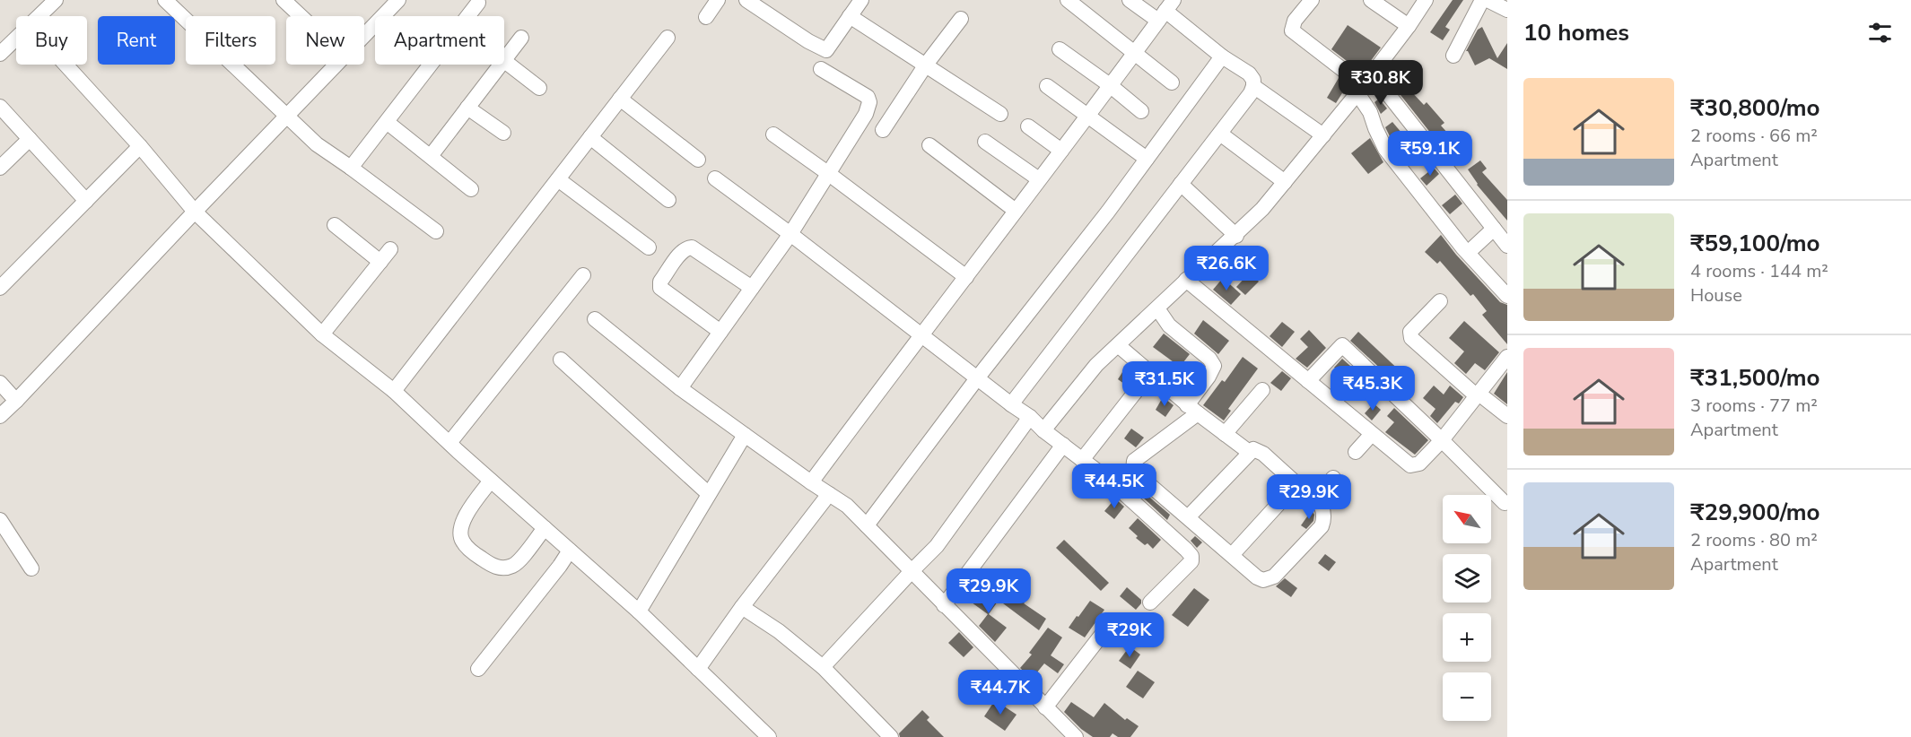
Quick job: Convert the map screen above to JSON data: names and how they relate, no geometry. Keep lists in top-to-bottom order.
{
  "north": "top left",
  "page": {
    "heading": "10 homes",
    "chip": [
      "Buy",
      "Rent",
      "Filters",
      "New",
      "Apartment"
    ],
    "price": [
      "₹30.8K",
      "₹59.1K",
      "₹26.6K",
      "₹31.5K",
      "₹45.3K",
      "₹44.5K",
      "₹29.9K",
      "₹29.9K",
      "₹29K",
      "₹44.7K"
    ],
    "list": [
      {
        "name": "₹30,800/mo",
        "note": "2 rooms · 66 m² · Apartment"
      },
      {
        "name": "₹59,100/mo",
        "note": "4 rooms · 144 m² · House"
      },
      {
        "name": "₹31,500/mo",
        "note": "3 rooms · 77 m² · Apartment"
      },
      {
        "name": "₹29,900/mo",
        "note": "2 rooms · 80 m² · Apartment"
      }
    ],
    "map_buttons": ["+", "−"]
  }
}
